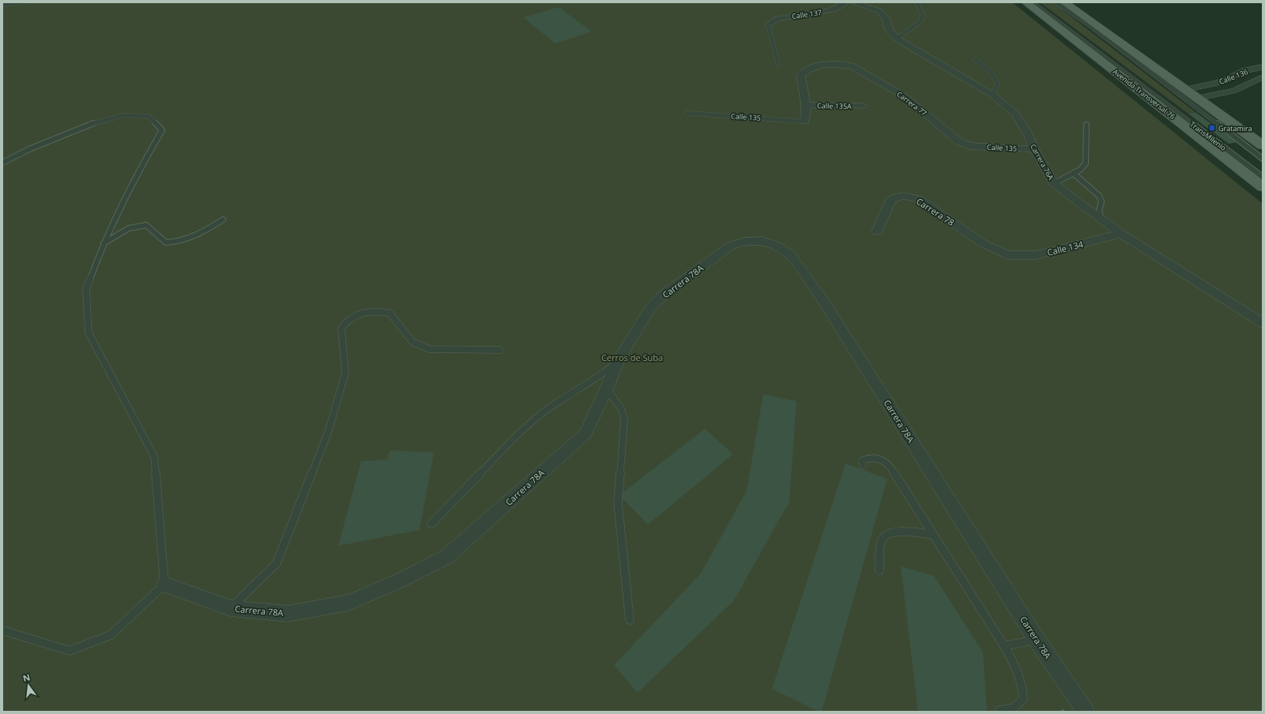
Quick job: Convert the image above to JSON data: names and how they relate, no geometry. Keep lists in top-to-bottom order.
{
  "streets": {
    "main road": ["Avenida Transversal 76"],
    "street": [
      "Calle 137",
      "Calle 136",
      "Carrera 77",
      "Calle 135A",
      "Calle 135",
      "Carrera 76A",
      "Carrera 78",
      "Calle 134",
      "Carrera 78A"
    ],
    "lane": ["TransMilenio"]
  },
  "crossings": [
    ["Carrera 77", "Calle 135A"],
    ["Carrera 77", "Calle 135"],
    ["Calle 135", "Carrera 76A"],
    ["Carrera 76A", "Calle 134"],
    ["Carrera 78", "Calle 134"]
  ],
  "parks": ["Cerros de Suba"],
  "places": {
    "transit": ["Gratamira"]
  },
  "north": "top"
}
